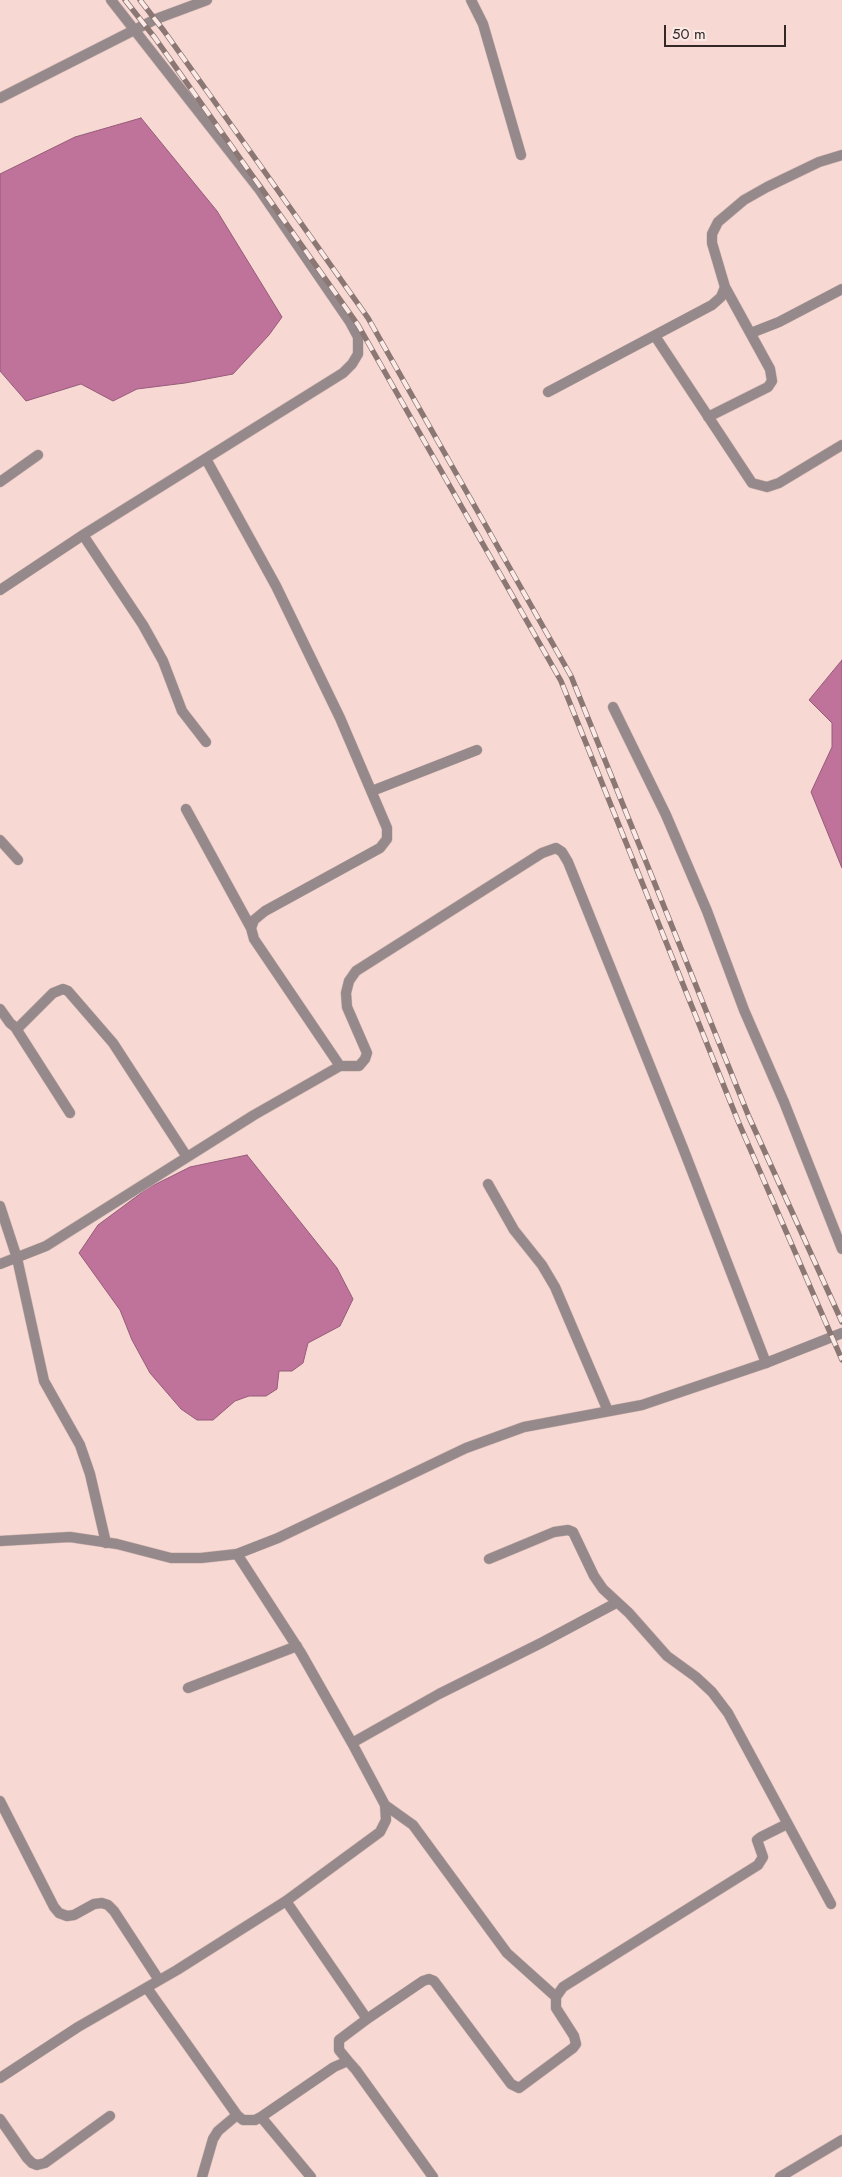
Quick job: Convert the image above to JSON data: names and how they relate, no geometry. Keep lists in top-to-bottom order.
{
  "scale_bar": "50 m"
}
